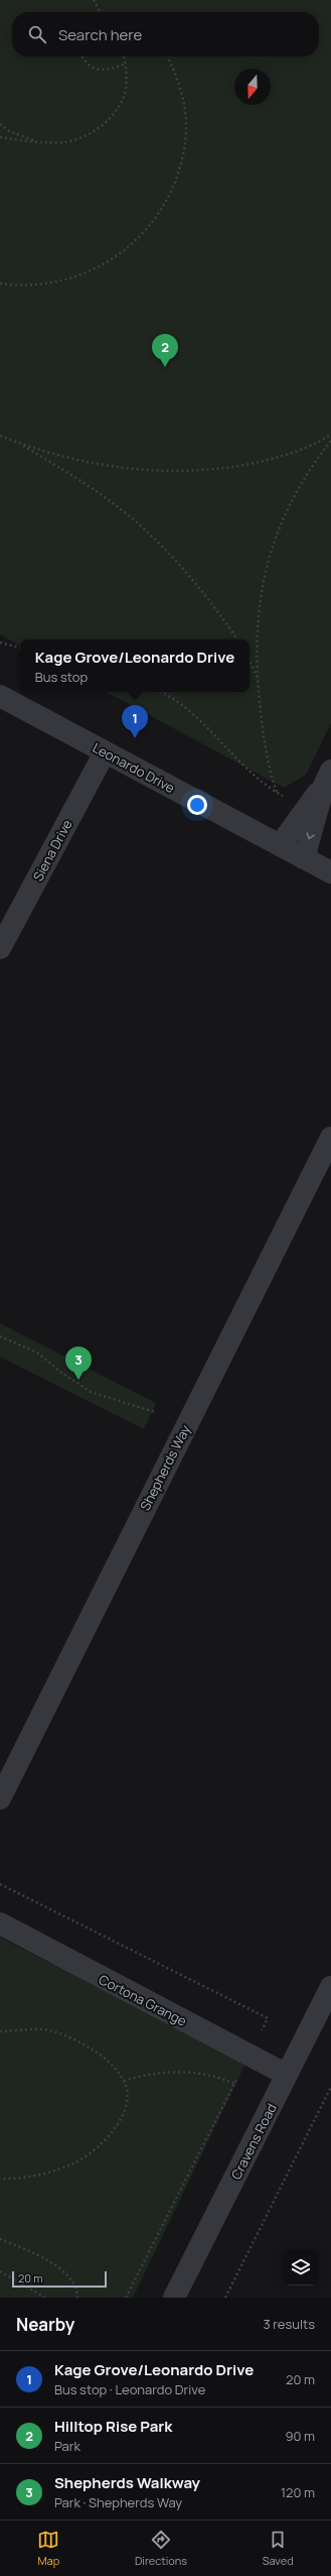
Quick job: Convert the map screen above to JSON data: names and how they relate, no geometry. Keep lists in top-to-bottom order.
{
  "streets": {
    "street": [
      "Leonardo Drive",
      "Siena Drive",
      "Shepherds Way",
      "Cortona Grange",
      "Cravens Road"
    ]
  },
  "crossings": [
    ["Leonardo Drive", "Siena Drive"],
    ["Cortona Grange", "Cravens Road"]
  ],
  "scale_bar": "20 m",
  "north": "bottom",
  "page": {
    "search": "Search here",
    "pins": ["2", "1", "3"],
    "popup": ["Kage Grove/Leonardo Drive", "Bus stop"],
    "scale": "20 m",
    "heading": ["Nearby", "3 results"],
    "list": [
      {
        "mark": "1",
        "name": "Kage Grove/Leonardo Drive",
        "note": "Bus stop · Leonardo Drive",
        "value": "20 m"
      },
      {
        "mark": "2",
        "name": "Hilltop Rise Park",
        "note": "Park",
        "value": "90 m"
      },
      {
        "mark": "3",
        "name": "Shepherds Walkway",
        "note": "Park · Shepherds Way",
        "value": "120 m"
      }
    ],
    "nav": ["Map", "Directions", "Saved"]
  }
}
